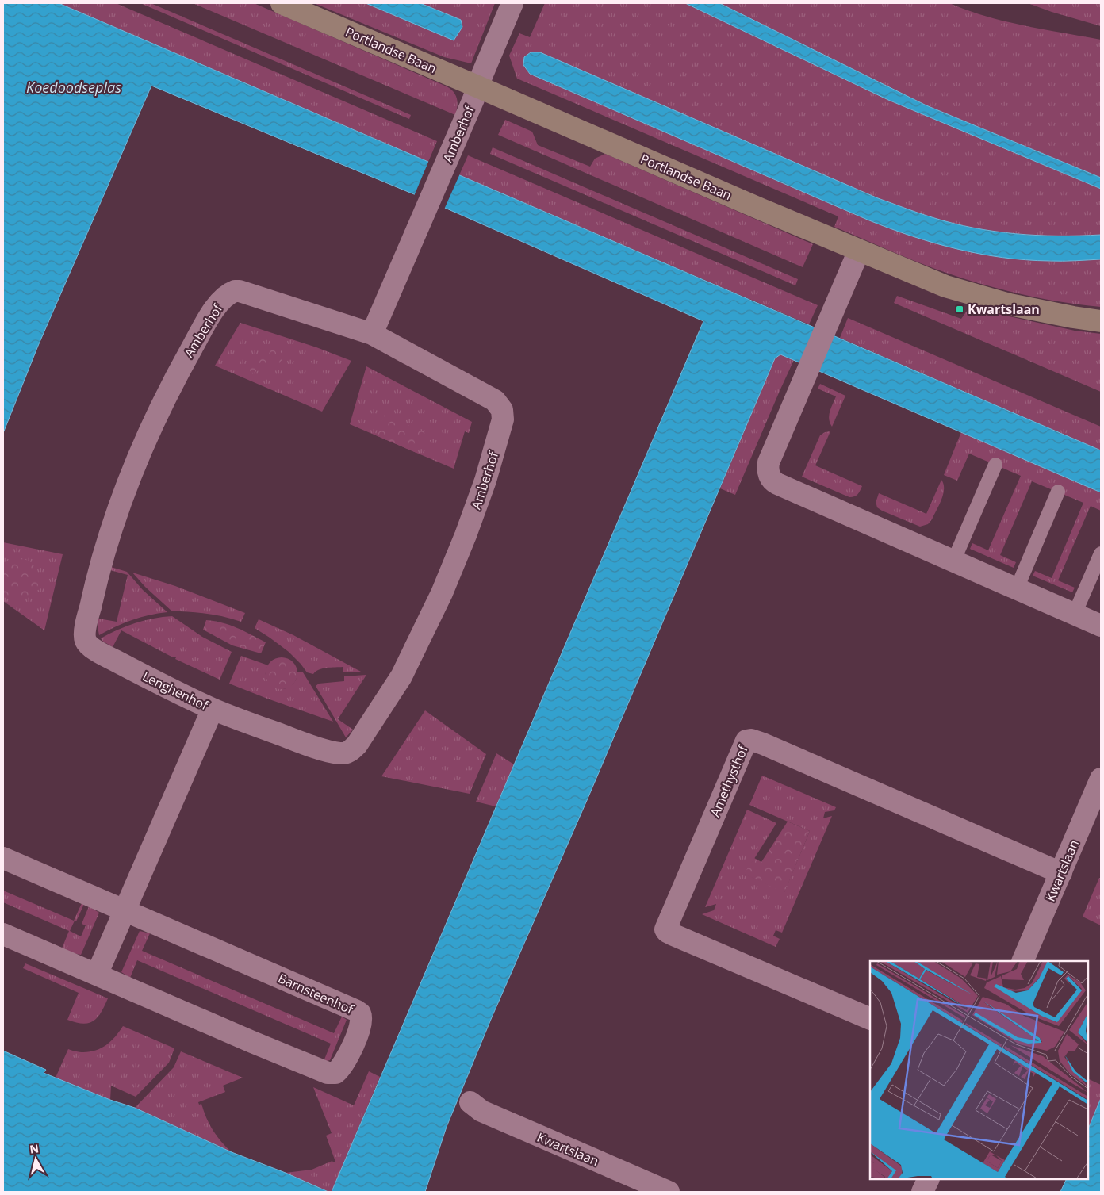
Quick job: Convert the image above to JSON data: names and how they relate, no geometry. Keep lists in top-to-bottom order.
{
  "streets": {
    "street": [
      "Portlandse Baan",
      "Amberhof",
      "Lenghenhof",
      "Amethysthof",
      "Kwartslaan",
      "Barnsteenhof"
    ]
  },
  "crossings": [
    ["Portlandse Baan", "Amberhof"],
    ["Amberhof", "Lenghenhof"],
    ["Amethysthof", "Kwartslaan"]
  ],
  "water": ["Koedoodseplas"],
  "places": {
    "transit": ["Kwartslaan"]
  },
  "north": "top"
}
